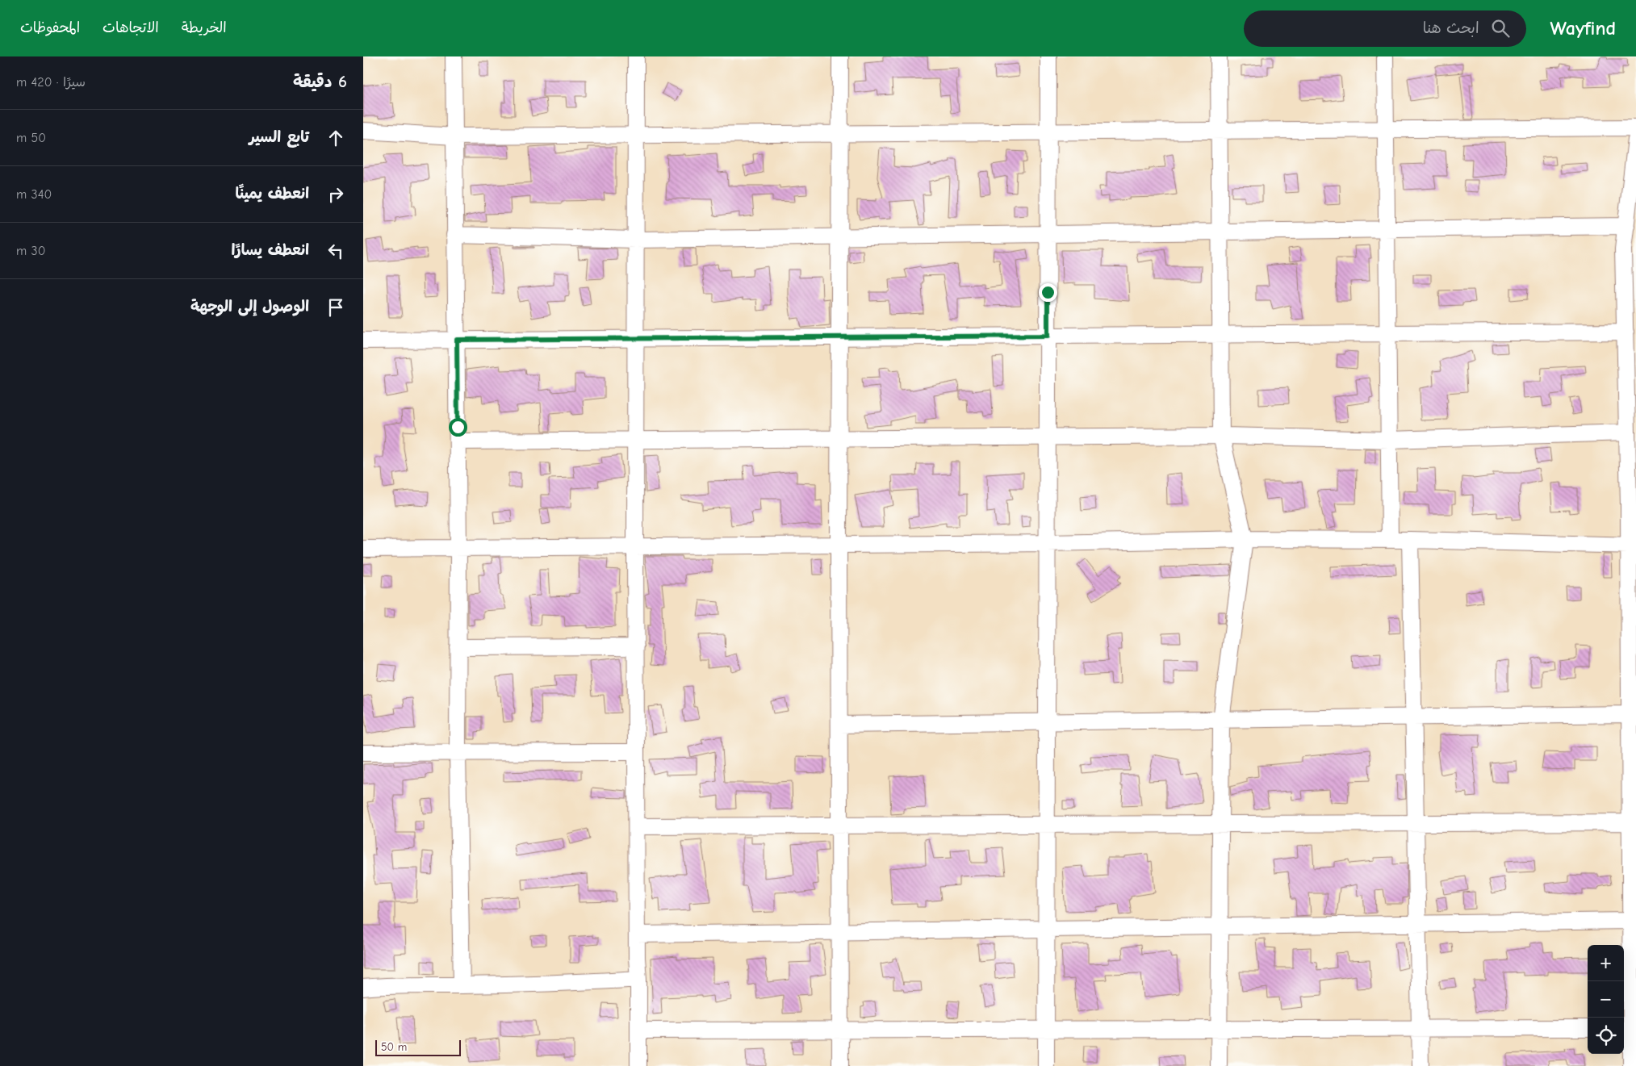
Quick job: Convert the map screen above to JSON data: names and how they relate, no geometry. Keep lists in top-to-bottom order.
{
  "scale_bar": "50 m",
  "page": {
    "header": "Wayfind",
    "search": "ابحث هنا",
    "nav": ["الخريطة", "الاتجاهات", "المحفوظات"],
    "heading": ["6 دقيقة", "سيرًا · 420 m"],
    "list": [
      ["تابع السير", "50 m"],
      ["انعطف يمينًا", "340 m"],
      ["انعطف يسارًا", "30 m"],
      "الوصول إلى الوجهة"
    ],
    "map_buttons": ["+", "−"],
    "scale": "50 m"
  }
}
